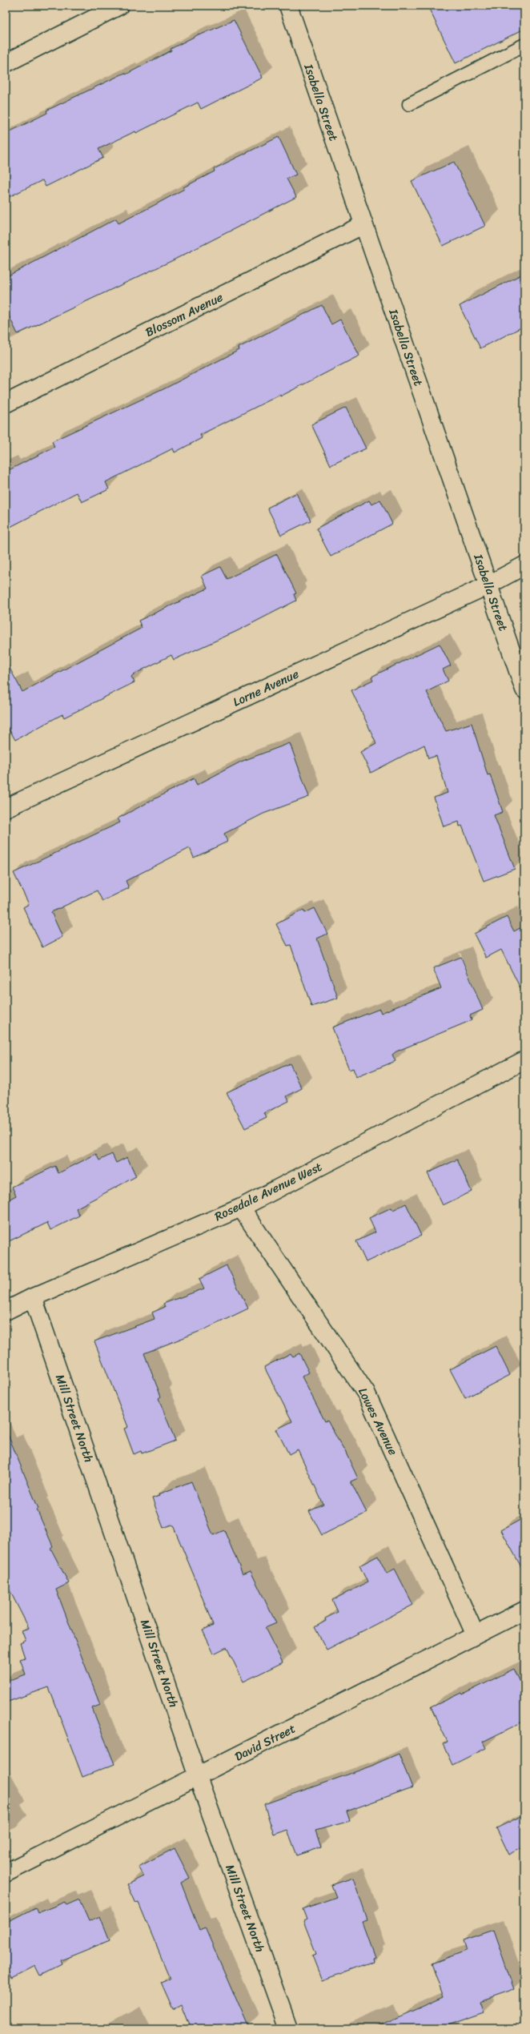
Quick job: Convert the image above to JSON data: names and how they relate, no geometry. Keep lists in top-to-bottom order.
{
  "streets": {
    "street": [
      "Isabella Street",
      "Blossom Avenue",
      "Lorne Avenue",
      "Rosedale Avenue West",
      "Mill Street North",
      "Lowes Avenue",
      "David Street"
    ]
  },
  "crossings": [
    ["Isabella Street", "Blossom Avenue"],
    ["Isabella Street", "Lorne Avenue"],
    ["Rosedale Avenue West", "Mill Street North"],
    ["Rosedale Avenue West", "Lowes Avenue"],
    ["Mill Street North", "David Street"],
    ["Lowes Avenue", "David Street"]
  ]
}
